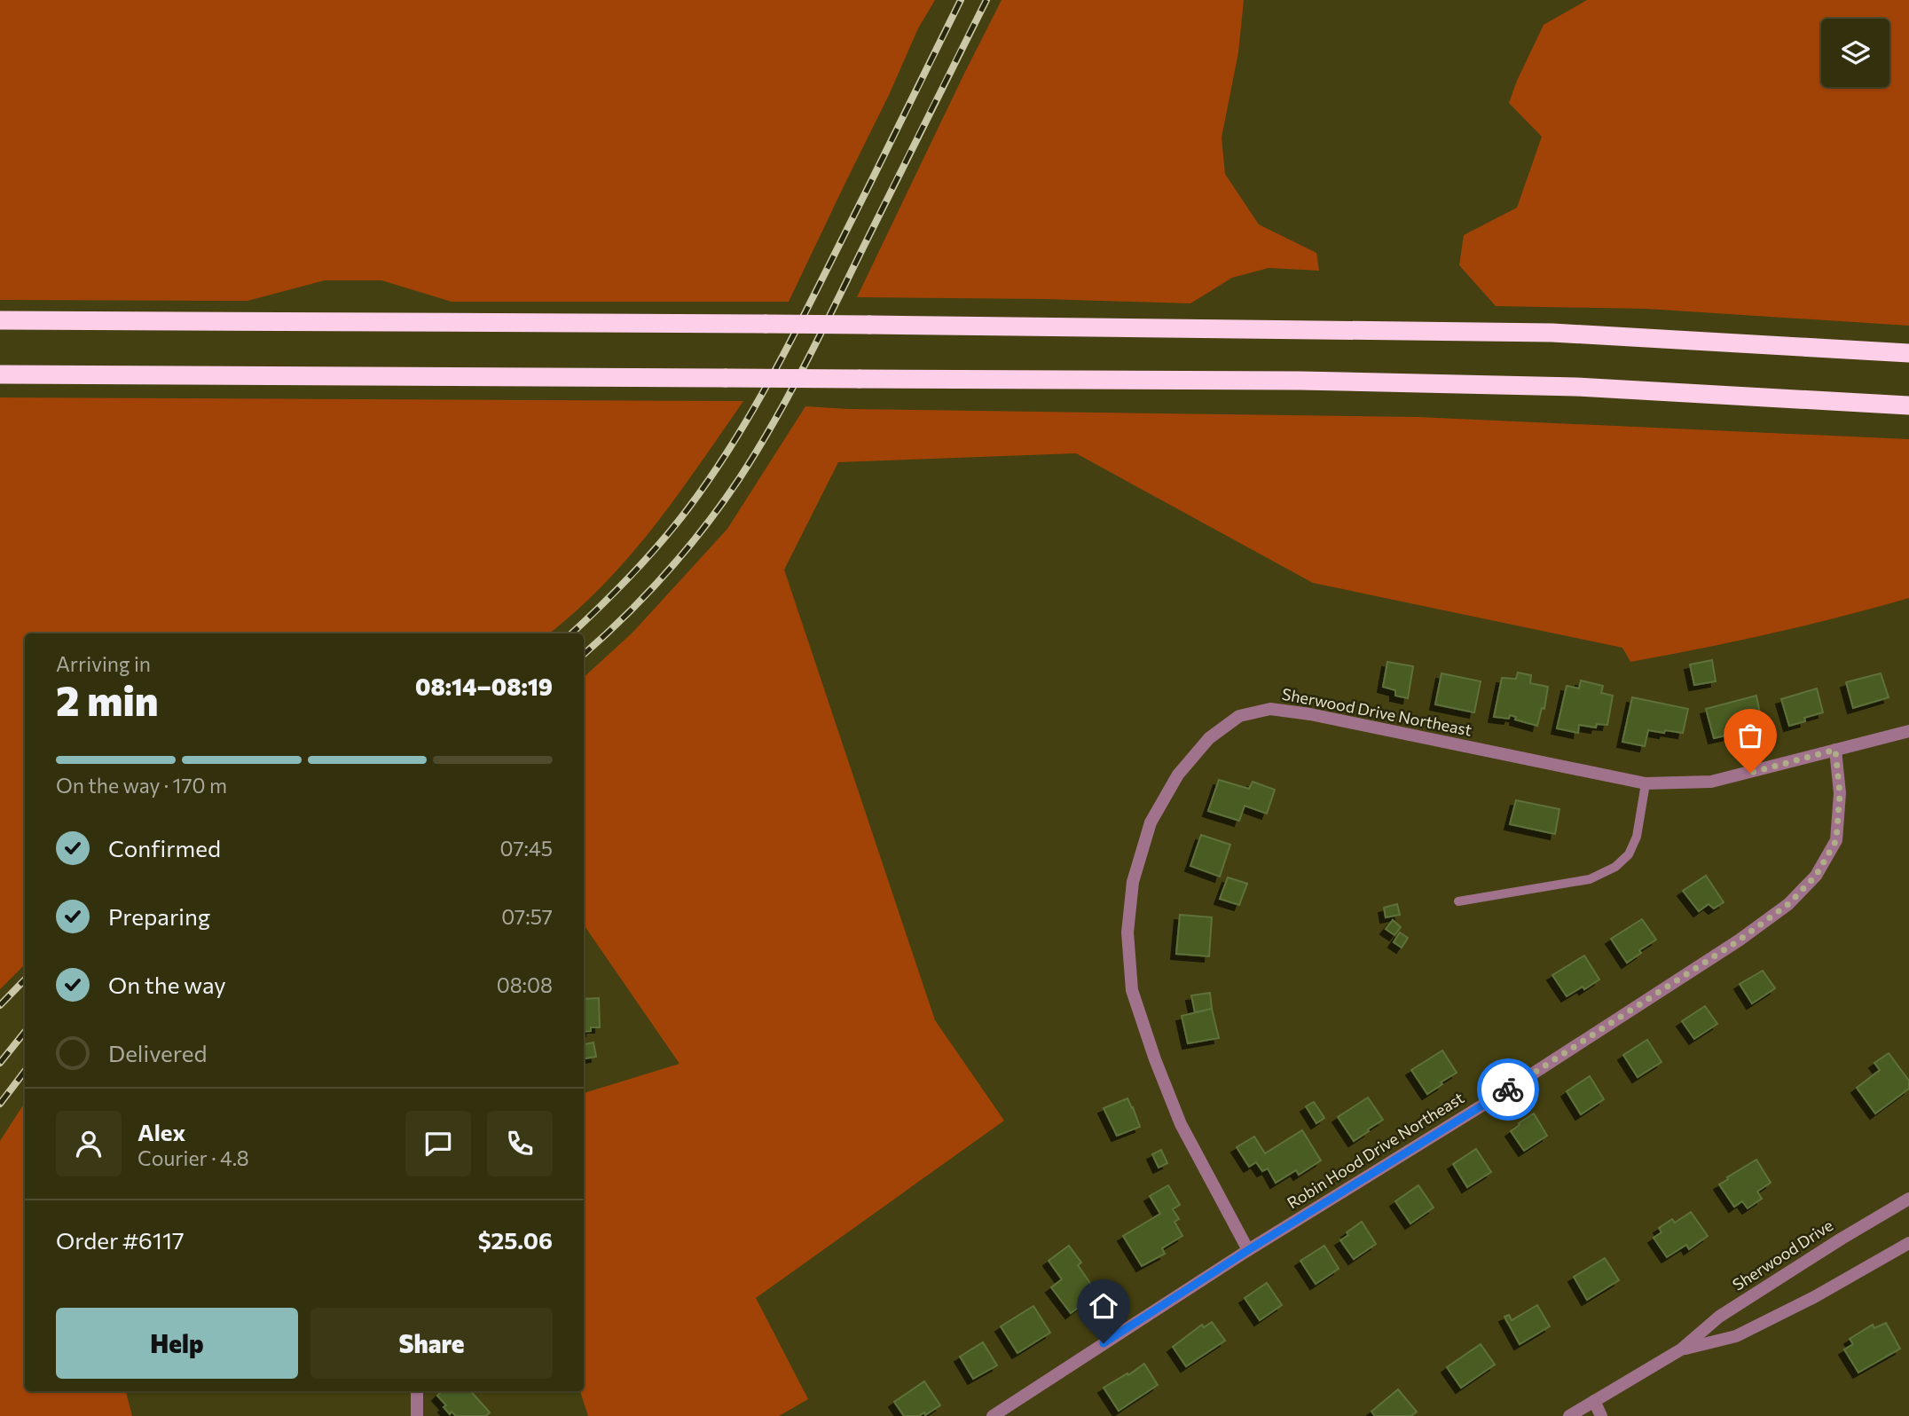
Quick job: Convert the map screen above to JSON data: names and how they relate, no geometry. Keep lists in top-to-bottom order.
{
  "streets": {
    "street": ["Sherwood Drive Northeast", "Robin Hood Drive Northeast", "Sherwood Drive"]
  },
  "crossings": [
    ["Sherwood Drive Northeast", "Robin Hood Drive Northeast"]
  ],
  "page": {
    "heading": ["2 min", "Arriving in", "08:14–08:19"],
    "panel": [
      "Alex",
      "Courier · 4.8",
      "Order #6117",
      "$25.06"
    ],
    "bar": "On the way · 170 m",
    "list": [
      ["Confirmed", "07:45"],
      ["Preparing", "07:57"],
      ["On the way", "08:08"],
      "Delivered"
    ],
    "buttons": ["Help", "Share"]
  }
}
